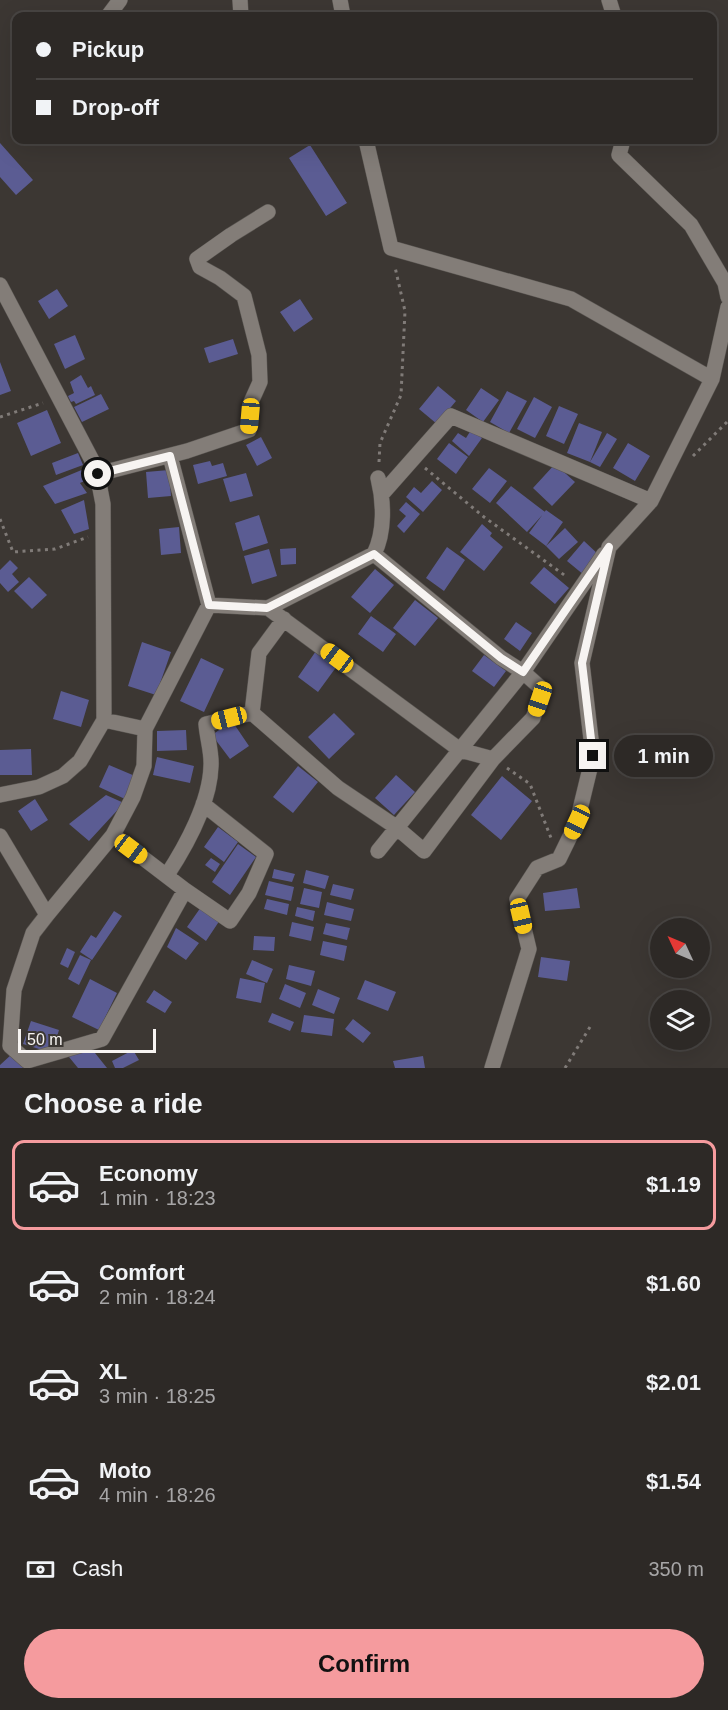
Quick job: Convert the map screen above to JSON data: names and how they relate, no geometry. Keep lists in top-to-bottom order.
{
  "scale_bar": "50 m",
  "north": "top left",
  "page": {
    "banner": ["Pickup", "Drop-off"],
    "bubble": "1 min",
    "scale": "50 m",
    "heading": "Choose a ride",
    "list": [
      {
        "name": "Economy",
        "note": "1 min · 18:23",
        "value": "$1.19"
      },
      {
        "name": "Comfort",
        "note": "2 min · 18:24",
        "value": "$1.60"
      },
      {
        "name": "XL",
        "note": "3 min · 18:25",
        "value": "$2.01"
      },
      {
        "name": "Moto",
        "note": "4 min · 18:26",
        "value": "$1.54"
      }
    ],
    "pay": ["Cash", "350 m"],
    "buttons": "Confirm"
  }
}
